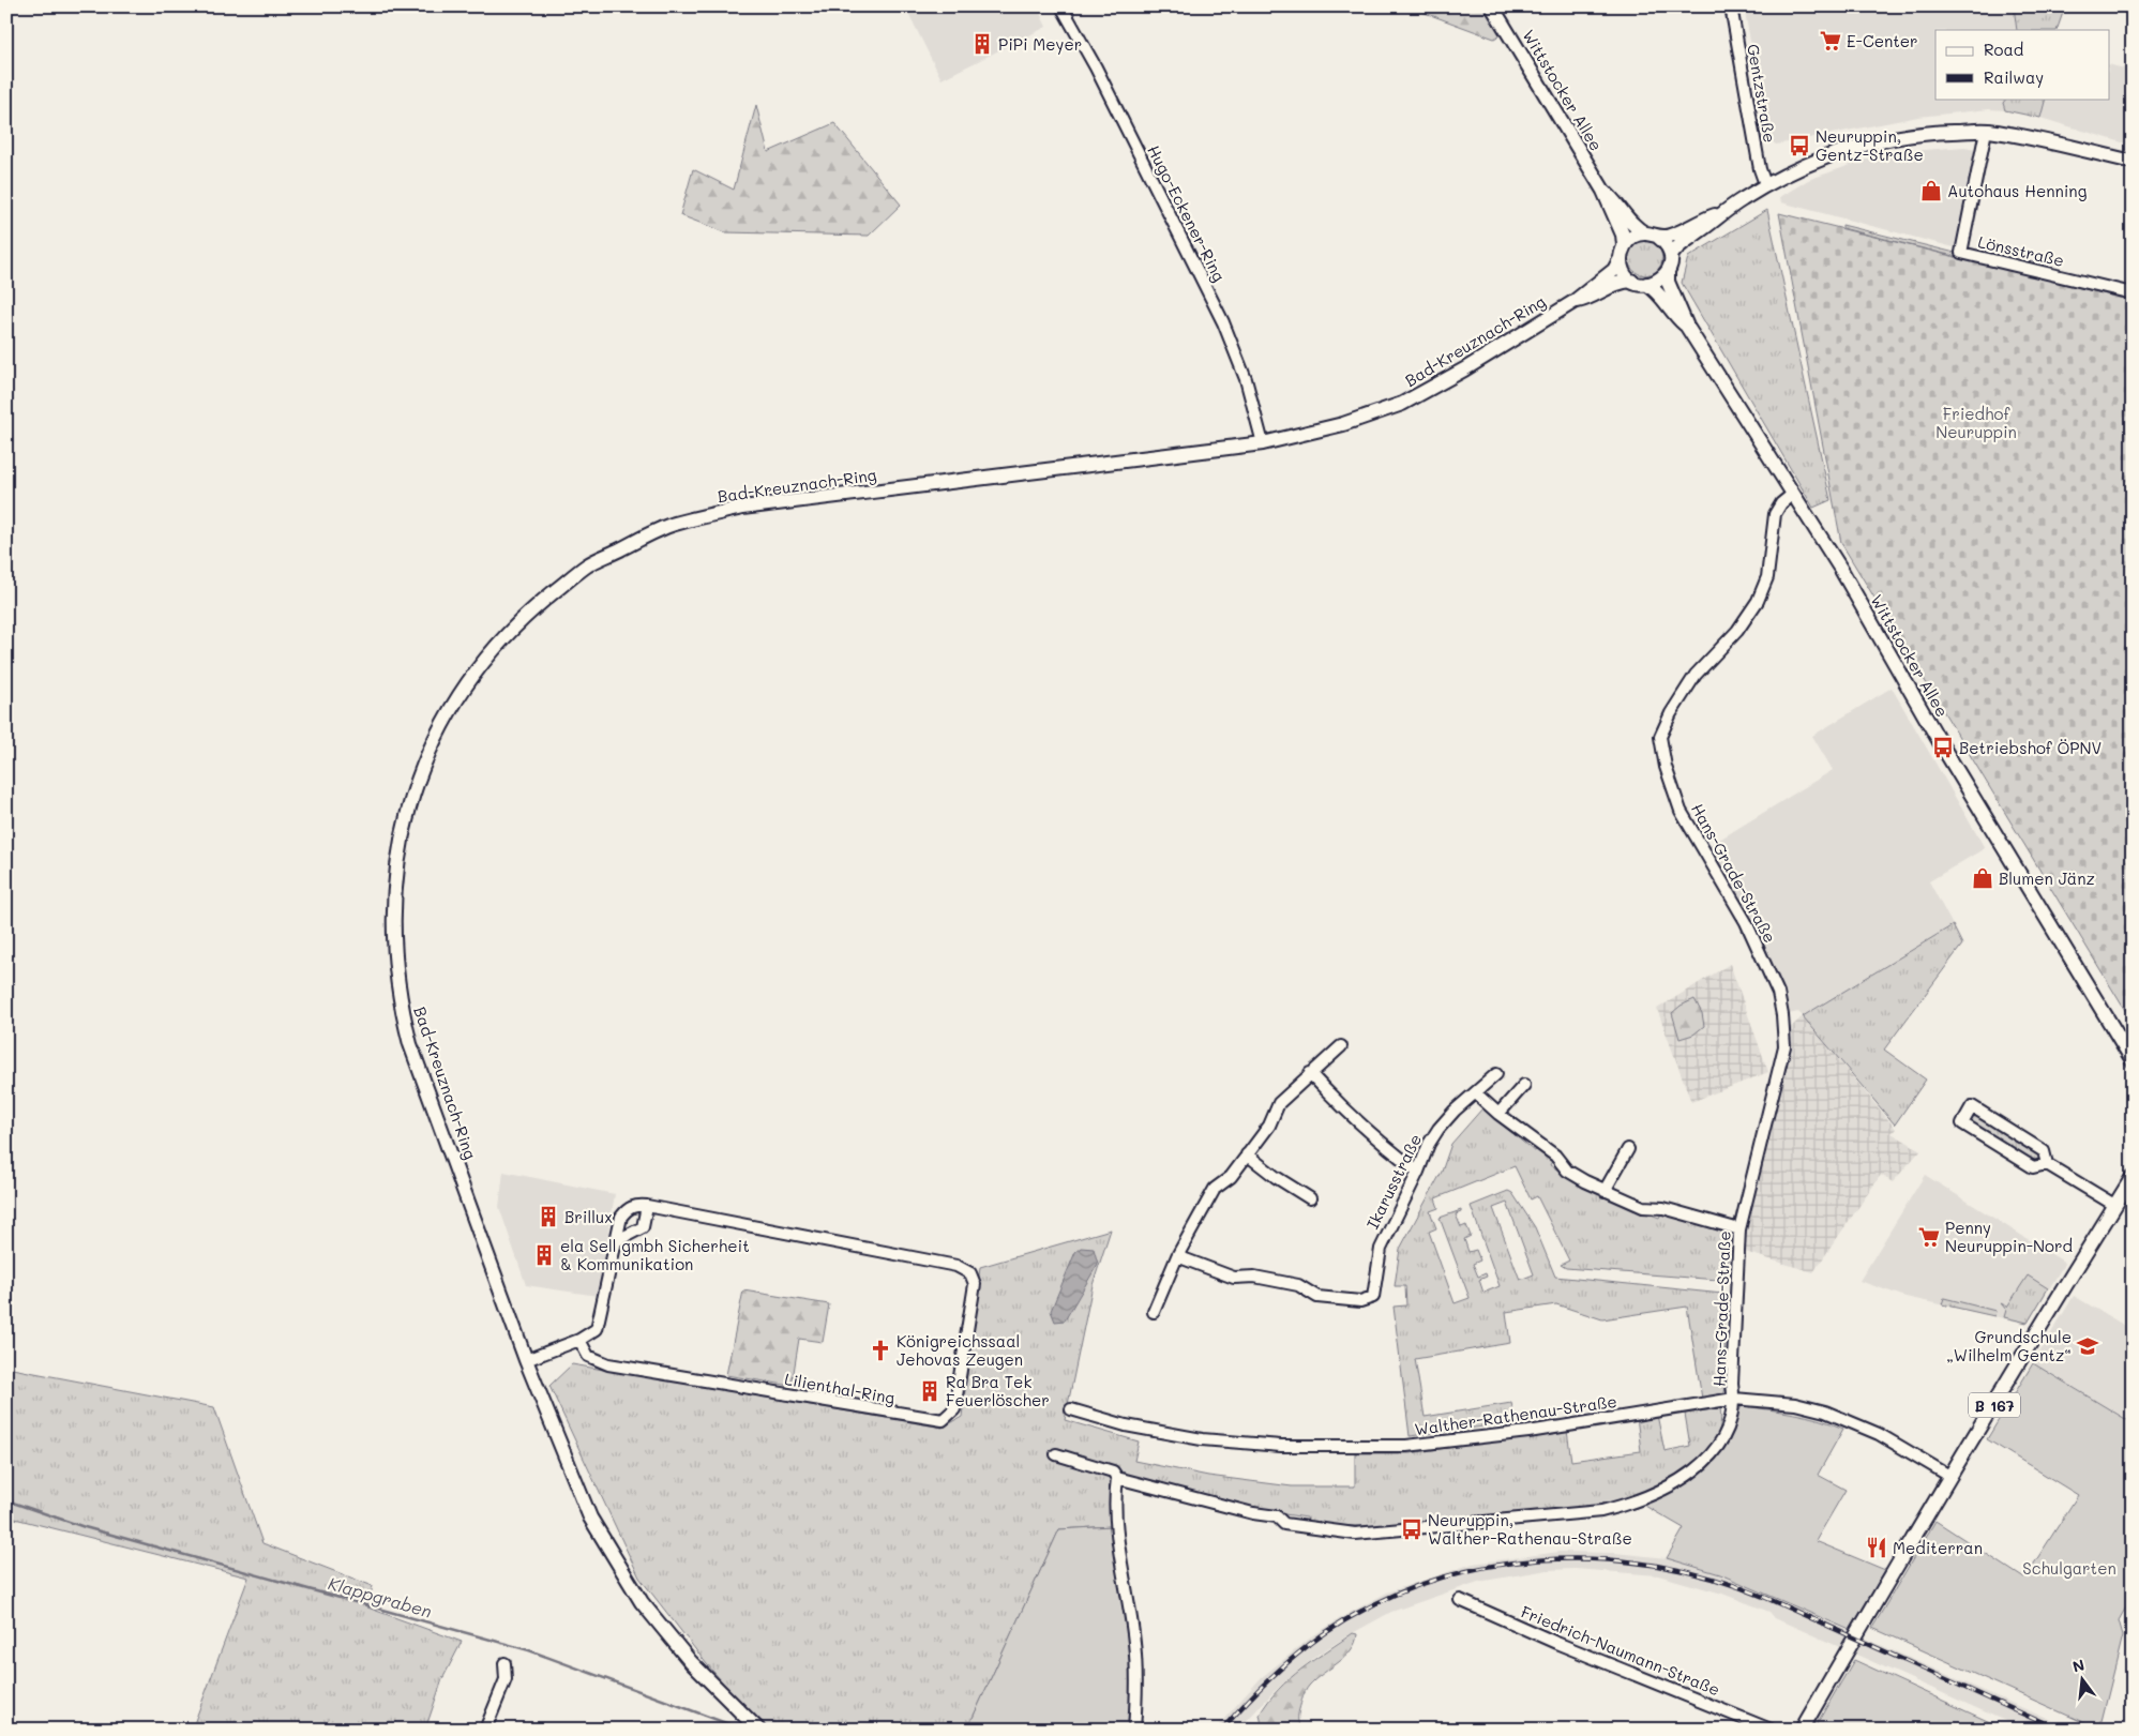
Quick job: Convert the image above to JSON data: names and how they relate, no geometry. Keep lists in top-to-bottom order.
{
  "streets": {
    "main road": ["Wittstocker Allee", "Bad-Kreuznach-Ring", "B 167"],
    "street": [
      "Gentzstraße",
      "Hugo-Eckener-Ring",
      "Lönsstraße",
      "Hans-Grade-Straße",
      "Ikarusstraße",
      "Lilienthal-Ring",
      "Walther-Rathenau-Straße",
      "Friedrich-Naumann-Straße"
    ]
  },
  "crossings": [
    ["Wittstocker Allee", "Bad-Kreuznach-Ring"],
    ["Wittstocker Allee", "Hans-Grade-Straße"],
    ["Hugo-Eckener-Ring", "Bad-Kreuznach-Ring"],
    ["Hans-Grade-Straße", "Walther-Rathenau-Straße"],
    ["B 167", "Walther-Rathenau-Straße"]
  ],
  "water": ["Klappgraben"],
  "parks": ["Friedhof Neuruppin", "Schulgarten"],
  "places": {
    "supermarket": ["E-Center", "Penny Neuruppin-Nord"],
    "building": [
      "PiPi Meyer",
      "Brillux",
      "ela Sell gmbh Sicherheit & Kommunikation",
      "Ra Bra Tek Feuerlöscher"
    ],
    "bus stop": ["Neuruppin, Gentz-Straße", "Betriebshof ÖPNV", "Neuruppin, Walther-Rathenau-Straße"],
    "shop": ["Autohaus Henning", "Blumen Jänz"],
    "school or university": ["Grundschule „Wilhelm Gentz“"],
    "church": ["Königreichssaal Jehovas Zeugen"],
    "restaurant": ["Mediterran"]
  },
  "legend": ["Road", "Railway"],
  "north": "top"
}
